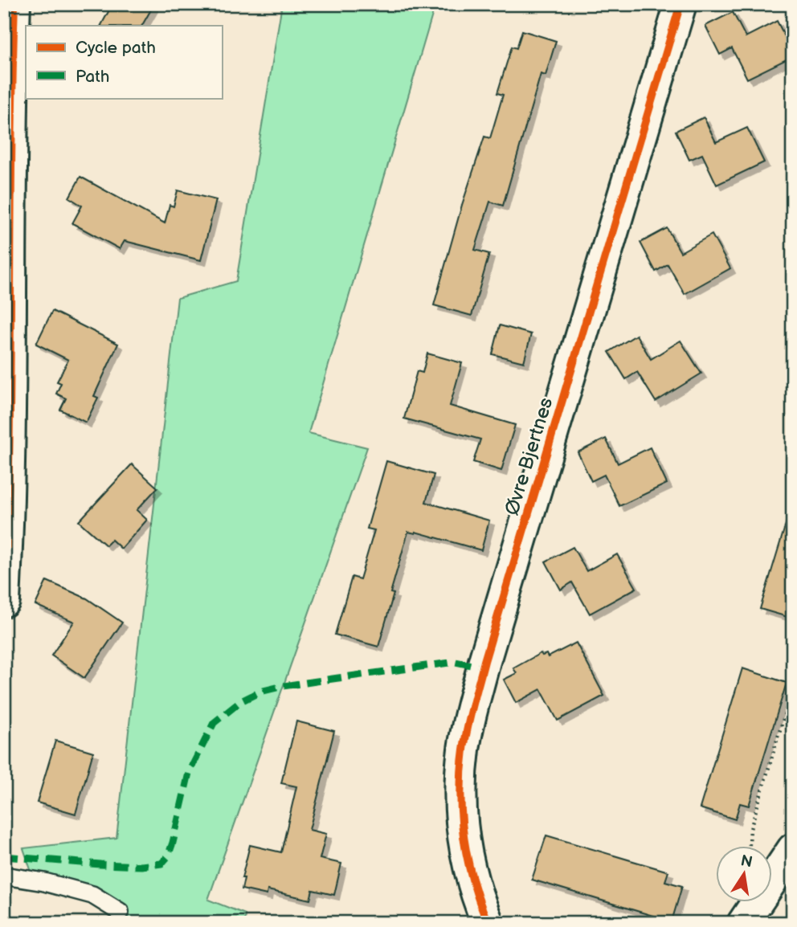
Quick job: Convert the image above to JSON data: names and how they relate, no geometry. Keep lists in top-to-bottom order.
{
  "streets": {
    "street": ["Øvre Bjertnes"]
  },
  "legend": ["Cycle path", "Path"],
  "north": "top"
}
